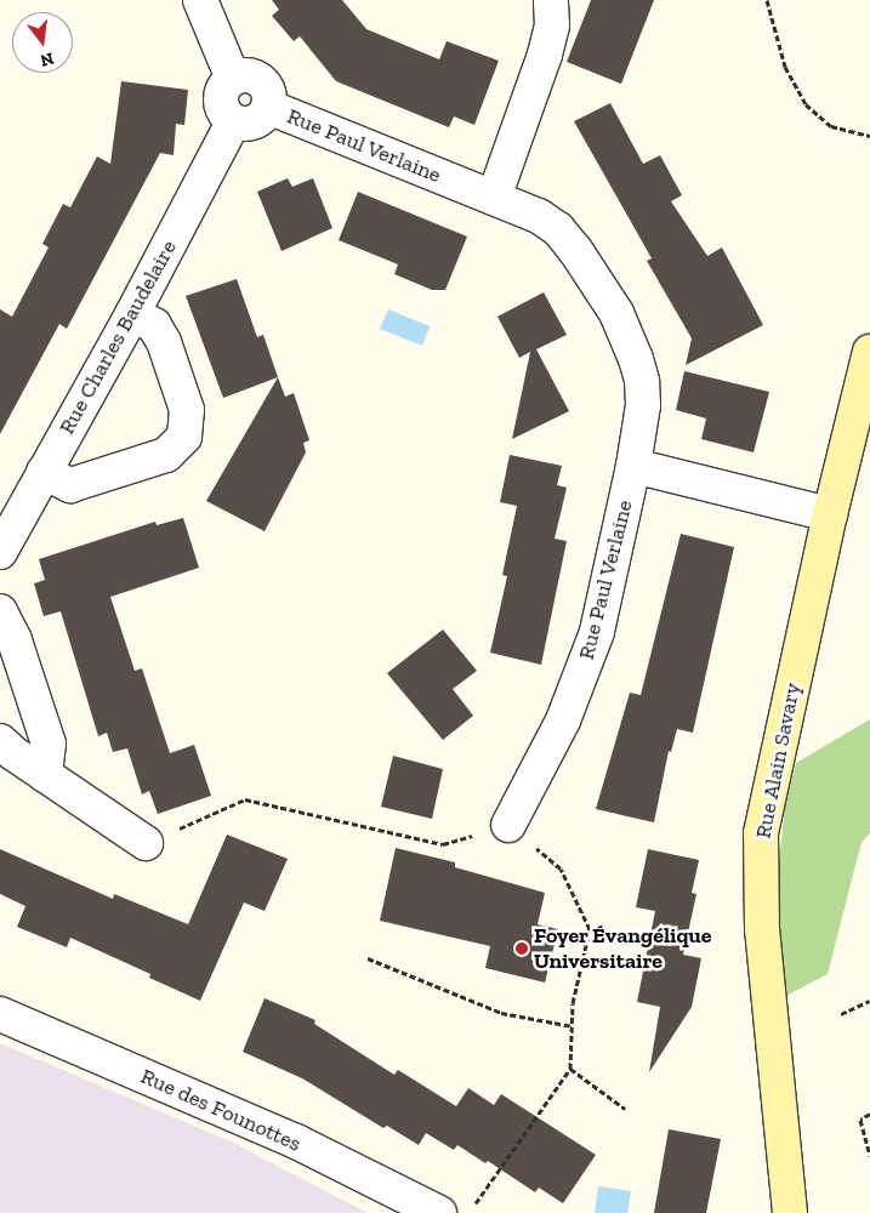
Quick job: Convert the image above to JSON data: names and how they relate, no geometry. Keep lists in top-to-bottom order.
{
  "streets": {
    "street": [
      "Rue Paul Verlaine",
      "Rue Charles Baudelaire",
      "Rue Alain Savary",
      "Rue des Founottes"
    ]
  },
  "crossings": [
    ["Rue Paul Verlaine", "Rue Charles Baudelaire"]
  ],
  "places": ["Foyer Évangélique Universitaire"],
  "north": "bottom"
}
